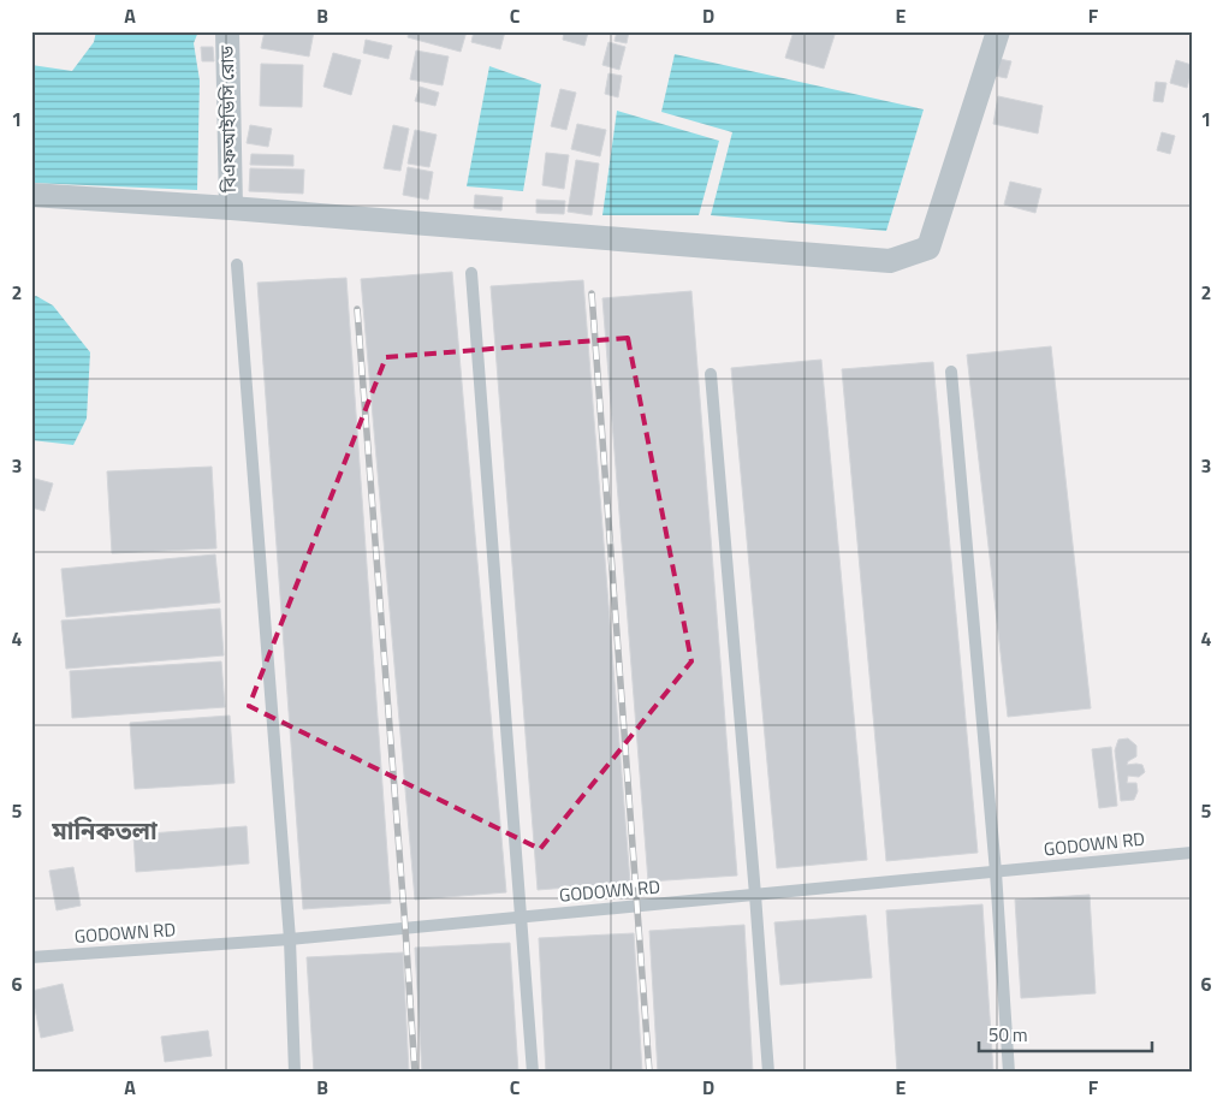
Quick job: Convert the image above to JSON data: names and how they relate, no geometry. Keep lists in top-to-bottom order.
{
  "streets": {
    "street": ["বিএফআইডিসি রোড"],
    "lane": ["GODOWN RD"]
  },
  "districts": ["মানিকতলা"],
  "scale_bar": "50 m",
  "grid": {
    "columns": [
      "A",
      "B",
      "C",
      "D",
      "E",
      "F"
    ],
    "rows": [
      "1",
      "2",
      "3",
      "4",
      "5",
      "6"
    ]
  }
}
